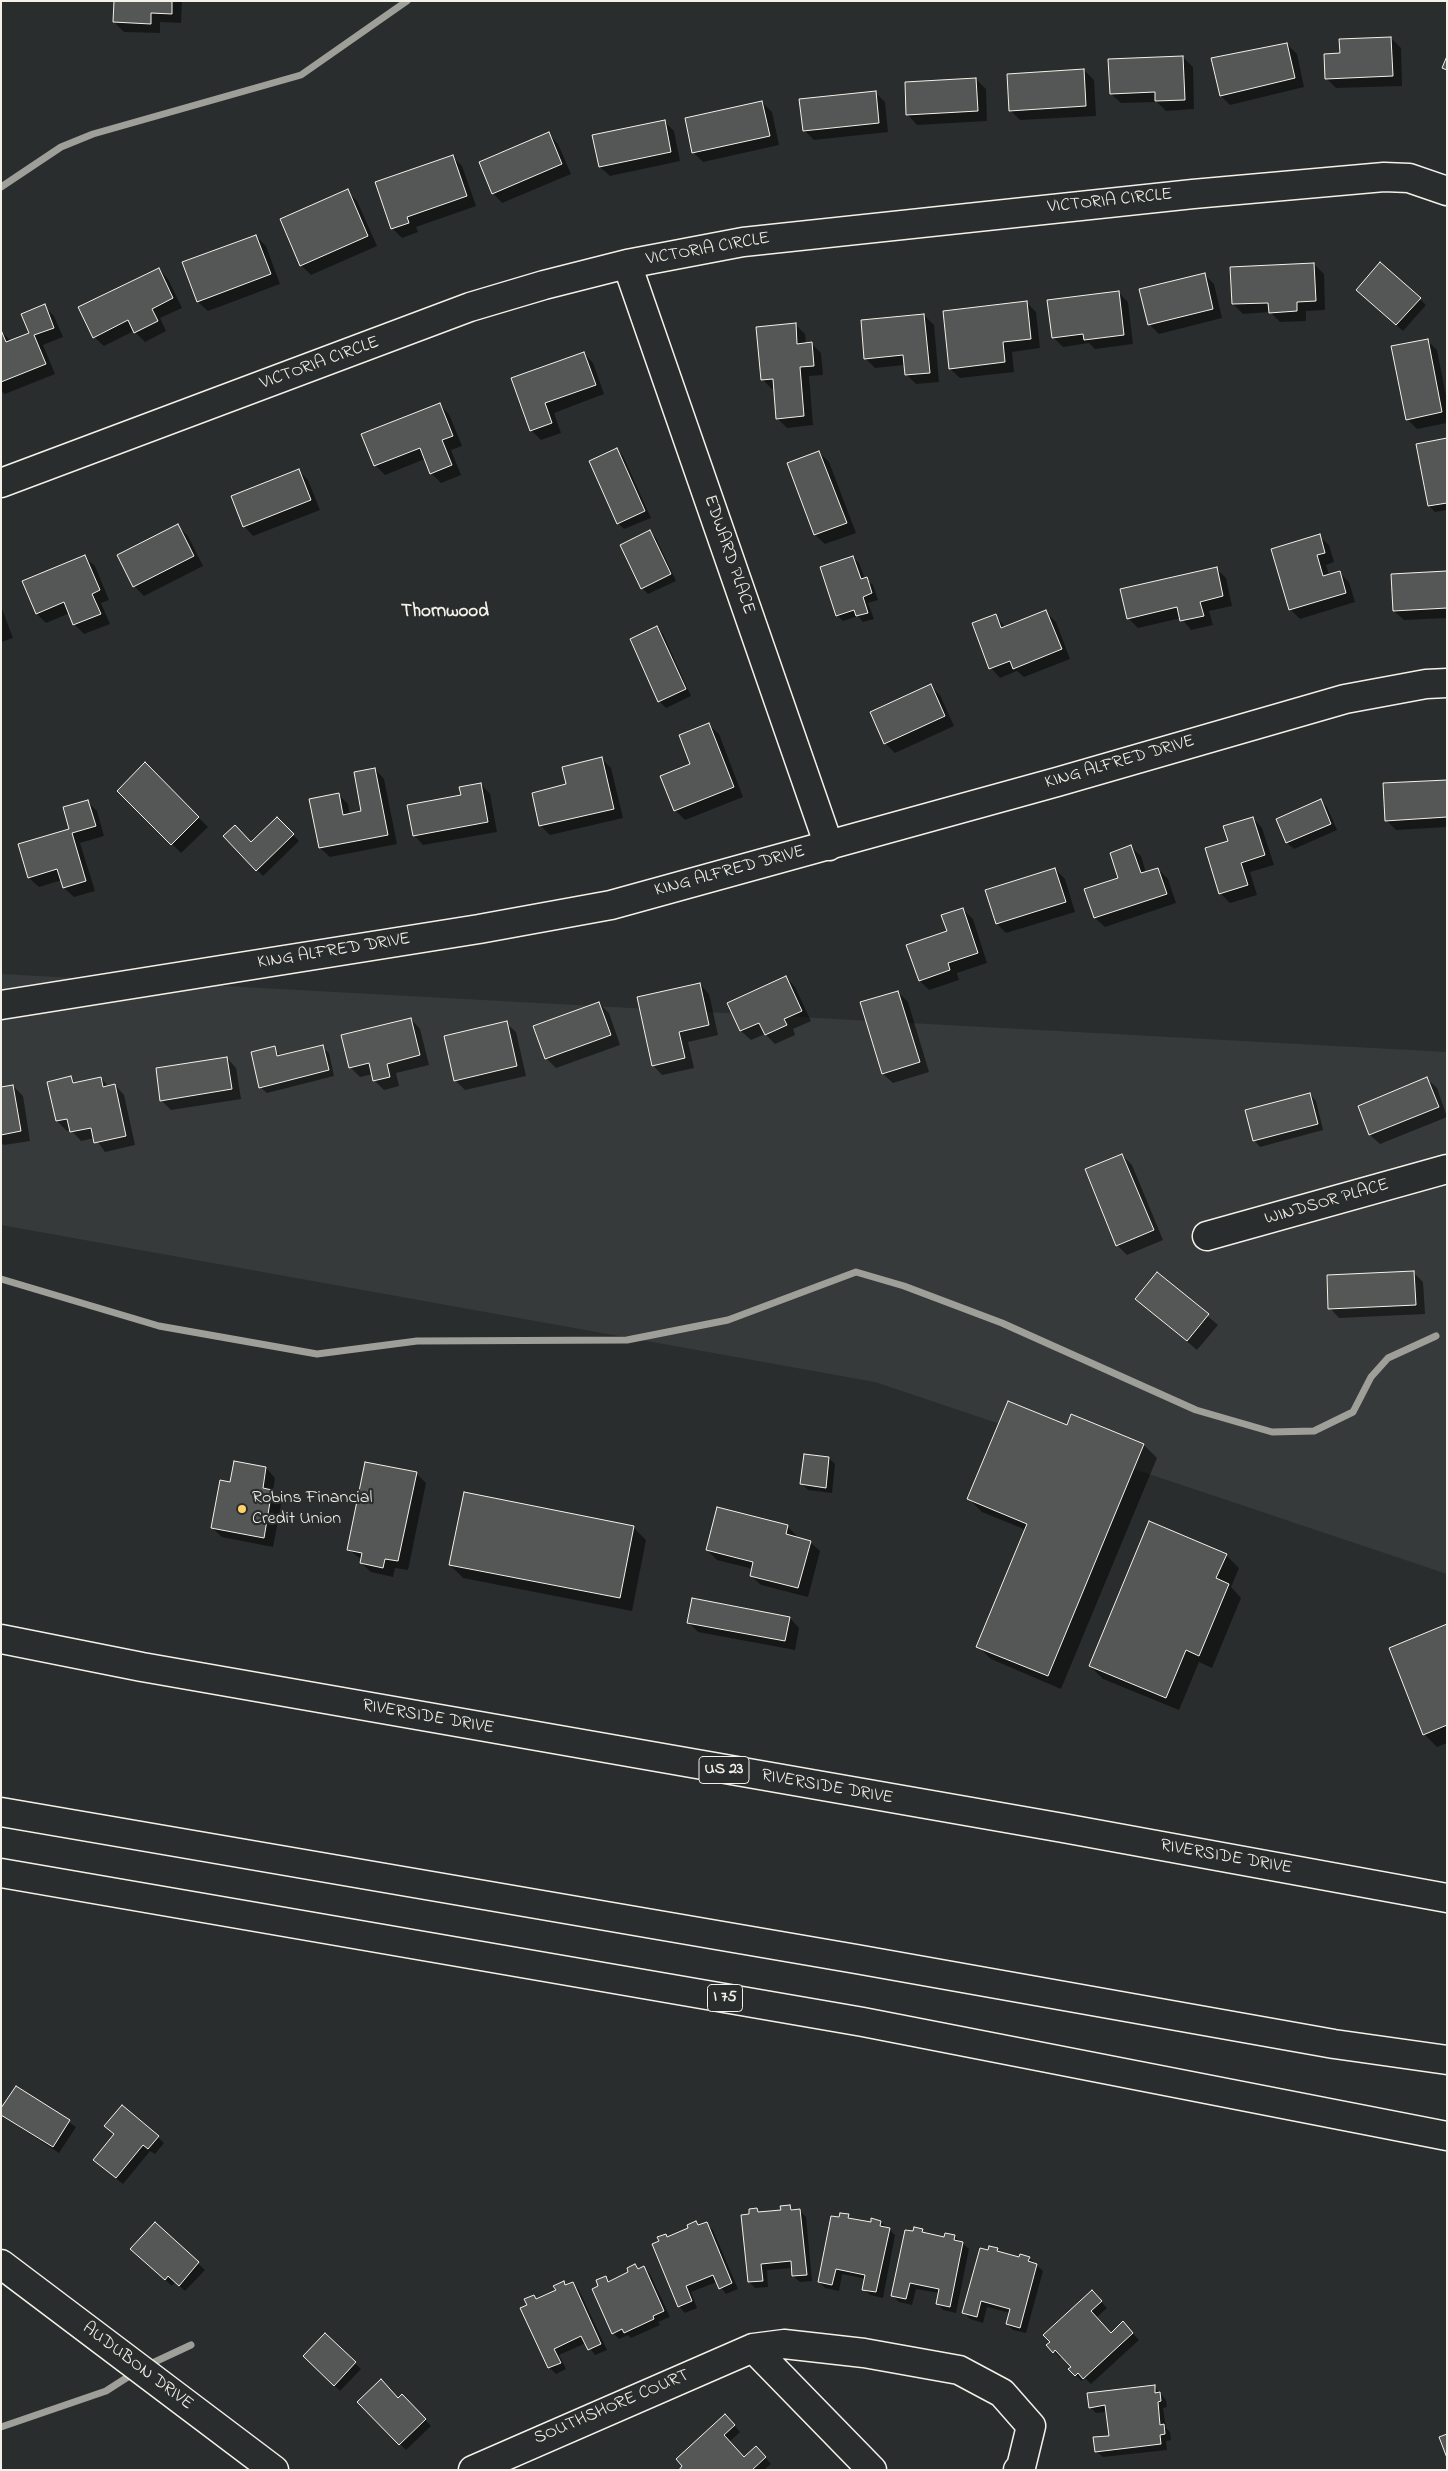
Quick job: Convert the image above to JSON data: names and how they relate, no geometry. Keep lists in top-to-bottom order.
{
  "streets": {
    "main road": [
      "VICTORIA CIRCLE",
      "EDWARD PLACE",
      "KING ALFRED DRIVE",
      "WINDSOR PLACE",
      "RIVERSIDE DRIVE",
      "US 23",
      "I 75",
      "AUDUBON DRIVE",
      "SOUTHSHORE COURT"
    ]
  },
  "crossings": [
    ["VICTORIA CIRCLE", "EDWARD PLACE"],
    ["EDWARD PLACE", "KING ALFRED DRIVE"]
  ],
  "districts": ["Thornwood"],
  "places": ["Robins Financial Credit Union"]
}
